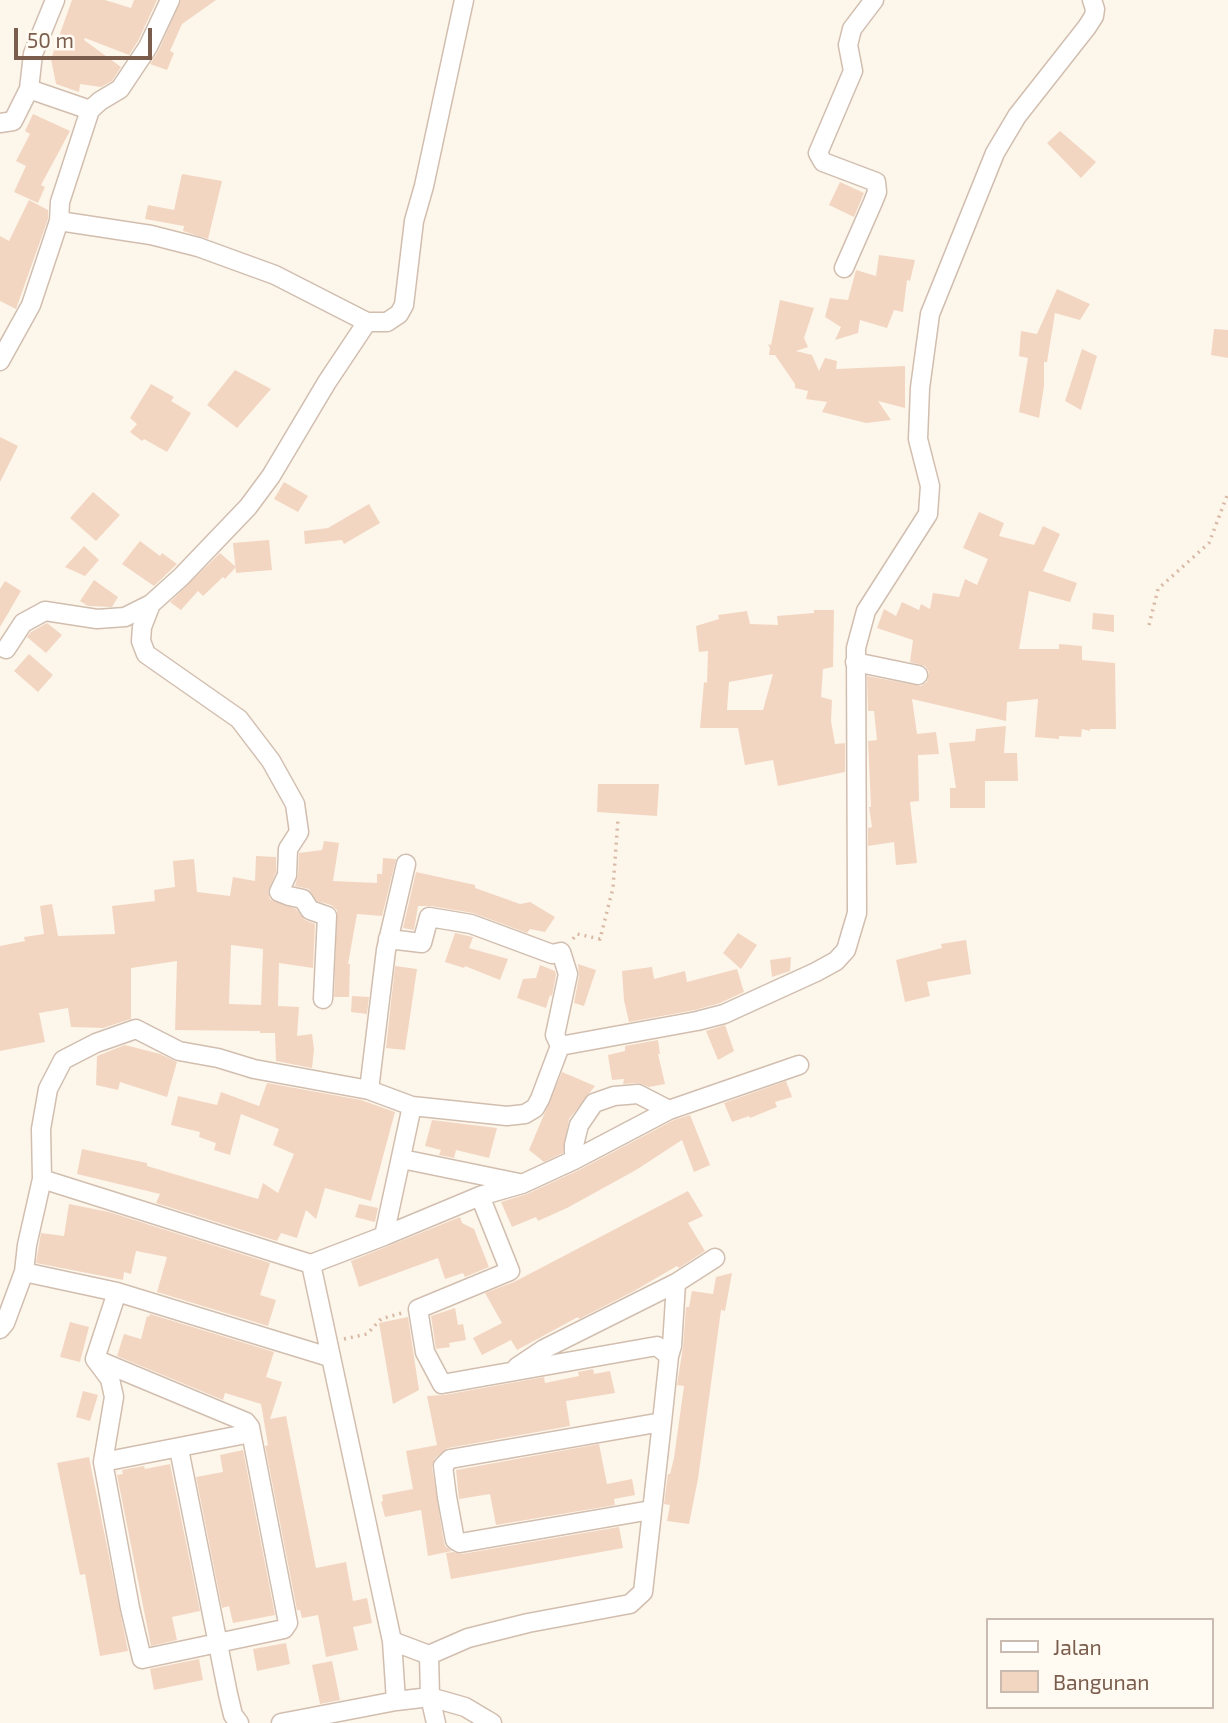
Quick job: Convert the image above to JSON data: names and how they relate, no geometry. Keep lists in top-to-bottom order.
{
  "legend": ["Jalan", "Bangunan"],
  "scale_bar": "50 m"
}
